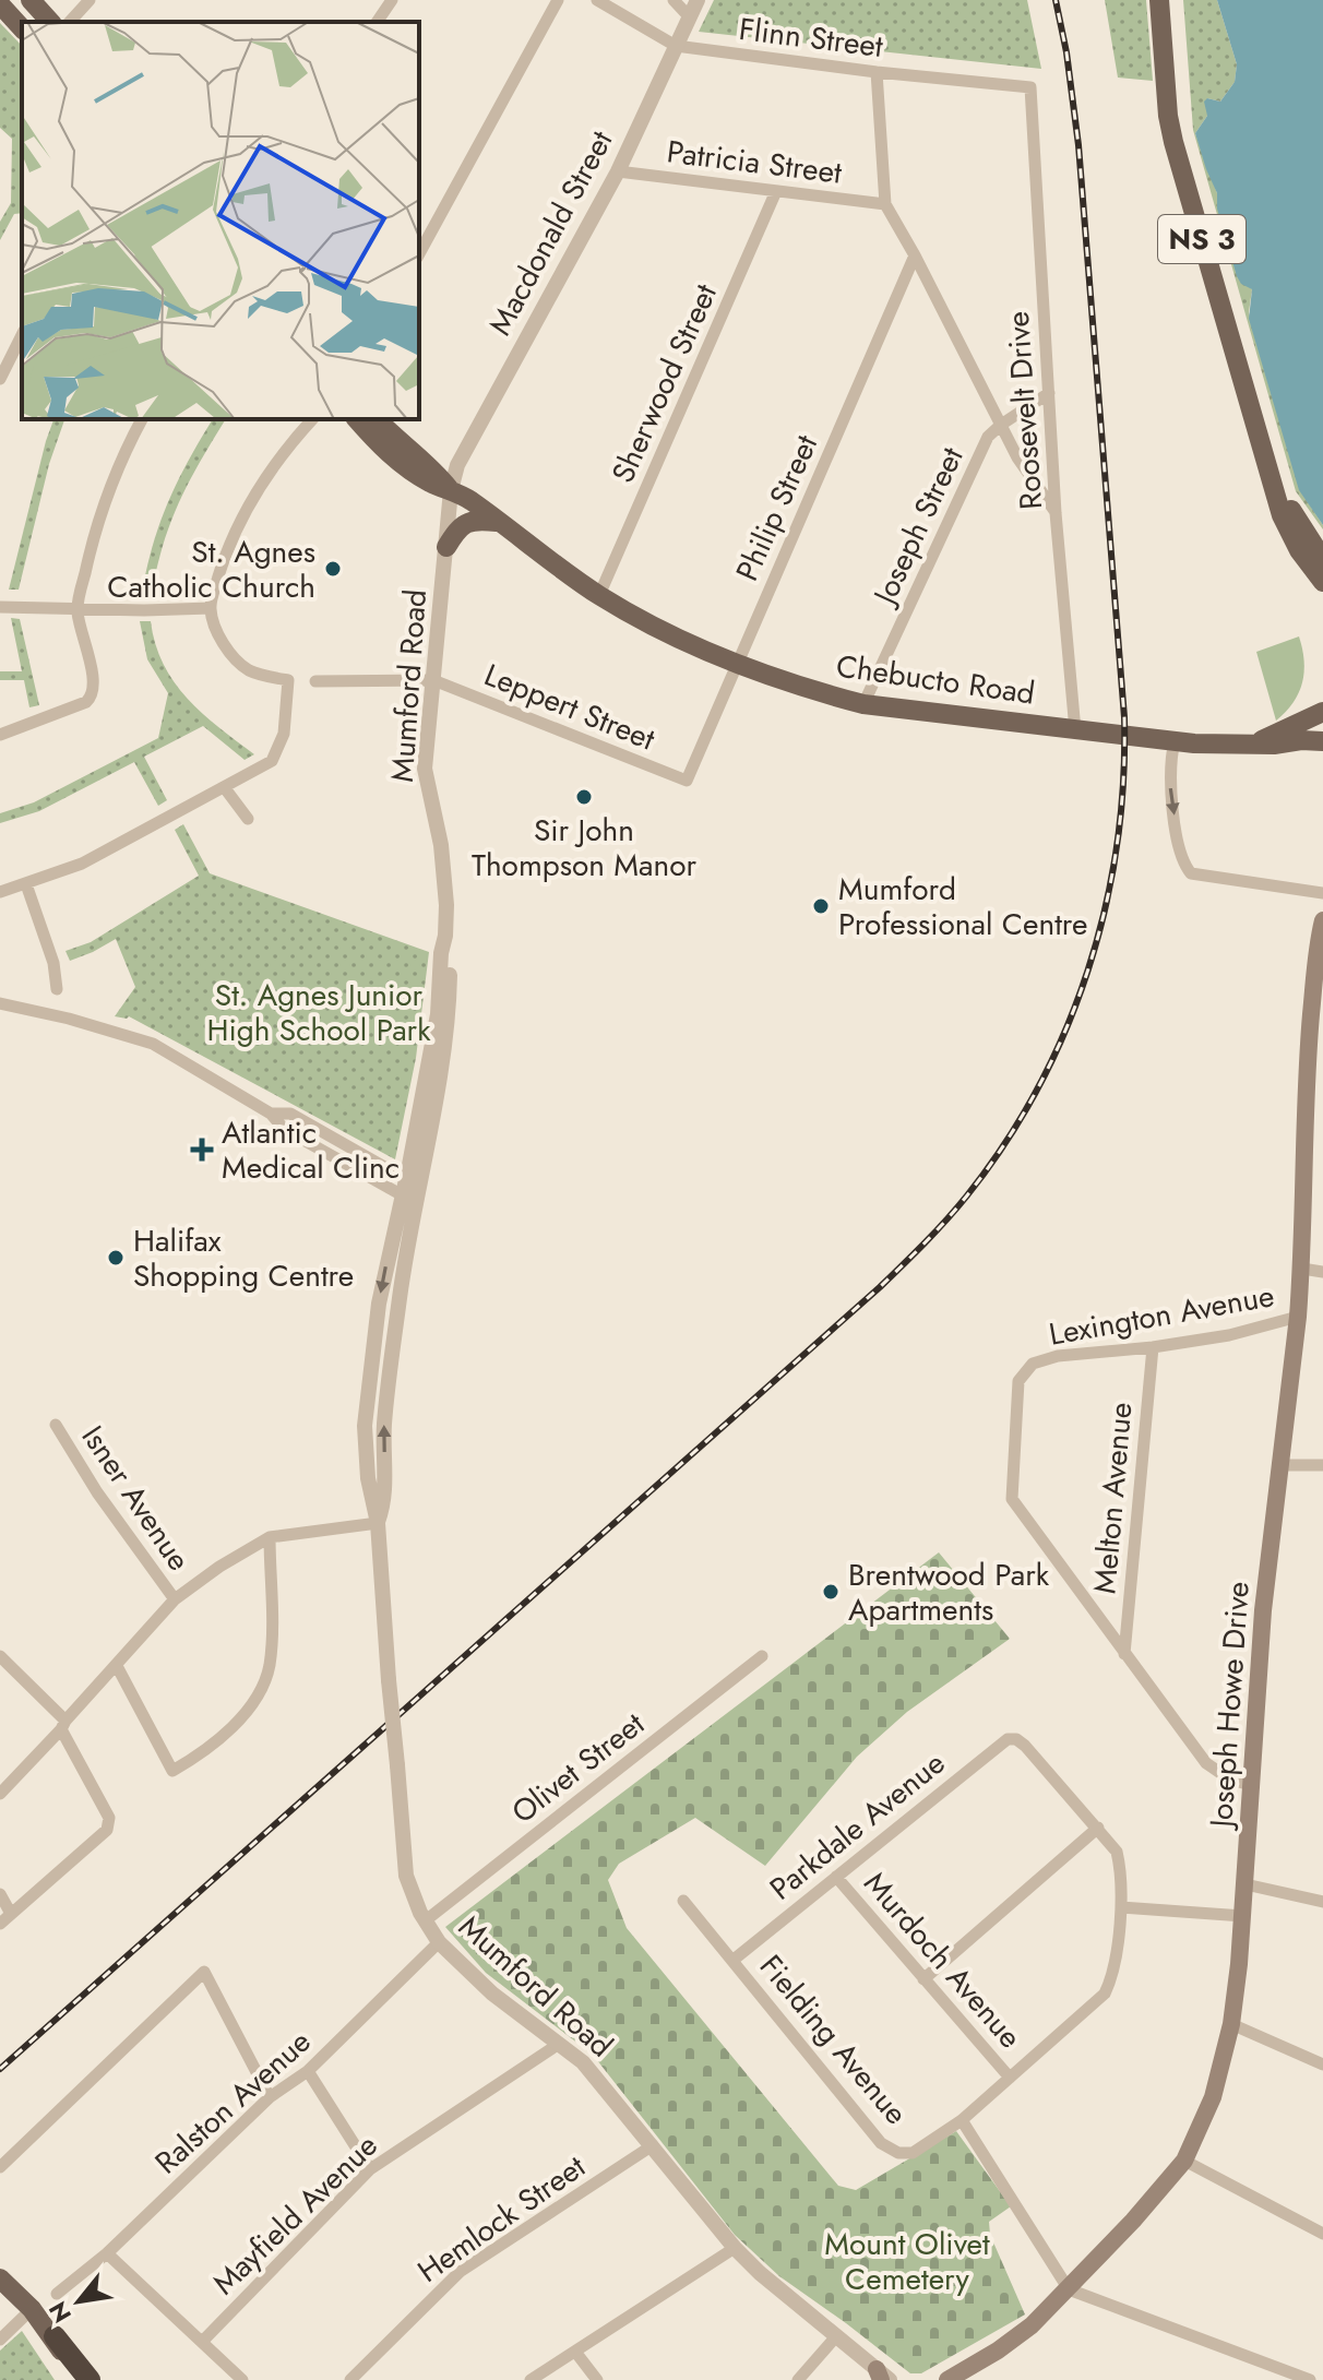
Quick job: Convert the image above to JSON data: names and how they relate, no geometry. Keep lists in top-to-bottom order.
{
  "streets": {
    "main road": ["NS 3", "Chebucto Road", "Joseph Howe Drive"],
    "street": [
      "Flinn Street",
      "Patricia Street",
      "Macdonald Street",
      "Sherwood Street",
      "Roosevelt Drive",
      "Philip Street",
      "Joseph Street",
      "Mumford Road",
      "Leppert Street",
      "Lexington Avenue",
      "Isner Avenue",
      "Melton Avenue",
      "Olivet Street",
      "Parkdale Avenue",
      "Murdoch Avenue",
      "Fielding Avenue",
      "Ralston Avenue",
      "Mayfield Avenue",
      "Hemlock Street"
    ]
  },
  "crossings": [
    ["Flinn Street", "Macdonald Street"],
    ["Flinn Street", "Roosevelt Drive"],
    ["Patricia Street", "Macdonald Street"],
    ["Patricia Street", "Sherwood Street"],
    ["Macdonald Street", "Chebucto Road"],
    ["Macdonald Street", "Mumford Road"],
    ["Sherwood Street", "Chebucto Road"],
    ["Roosevelt Drive", "Joseph Street"],
    ["Roosevelt Drive", "Chebucto Road"],
    ["Philip Street", "Chebucto Road"],
    ["Philip Street", "Leppert Street"],
    ["Joseph Street", "Chebucto Road"],
    ["Chebucto Road", "Mumford Road"],
    ["Mumford Road", "Leppert Street"],
    ["Mumford Road", "Olivet Street"],
    ["Mumford Road", "Ralston Avenue"],
    ["Mumford Road", "Mayfield Avenue"],
    ["Mumford Road", "Hemlock Street"],
    ["Lexington Avenue", "Melton Avenue"],
    ["Lexington Avenue", "Joseph Howe Drive"],
    ["Parkdale Avenue", "Murdoch Avenue"],
    ["Parkdale Avenue", "Fielding Avenue"]
  ],
  "parks": ["St. Agnes Junior High School Park", "Mount Olivet Cemetery"],
  "places": {
    "other": [
      "St. Agnes Catholic Church",
      "Sir John Thompson Manor",
      "Mumford Professional Centre",
      "Halifax Shopping Centre",
      "Brentwood Park Apartments"
    ],
    "health": ["Atlantic Medical Clinc"]
  },
  "north": "bottom left"
}
